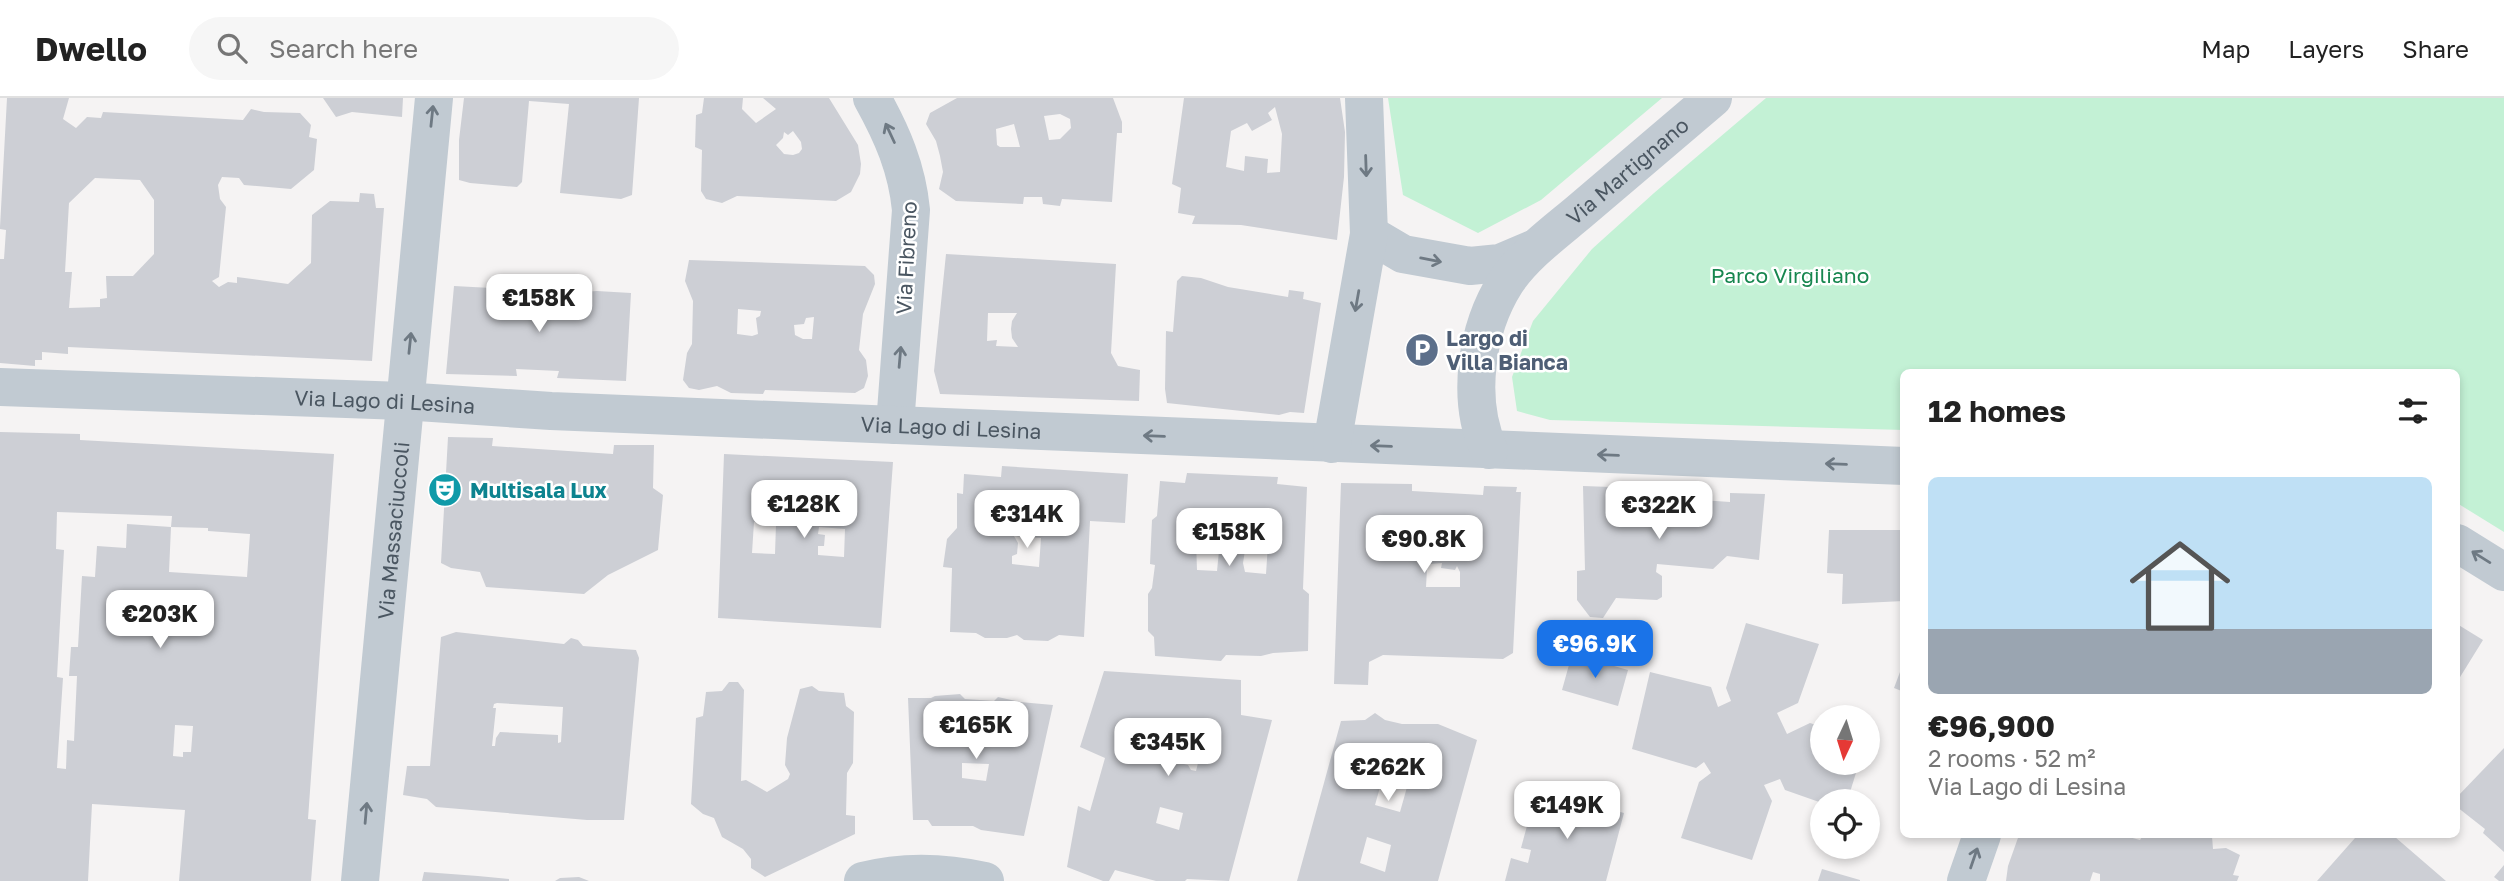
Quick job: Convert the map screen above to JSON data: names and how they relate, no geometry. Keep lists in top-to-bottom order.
{
  "streets": {
    "street": [
      "Via Martignano",
      "Via Fibreno",
      "Via Lago di Lesina",
      "Via Massaciuccoli"
    ]
  },
  "crossings": [
    ["Via Fibreno", "Via Lago di Lesina"],
    ["Via Lago di Lesina", "Via Massaciuccoli"]
  ],
  "one_way": ["Via Fibreno", "Via Lago di Lesina", "Via Massaciuccoli"],
  "parks": ["Parco Virgiliano"],
  "places": {
    "parking": ["Largo di Villa Bianca"],
    "theatre": ["Multisala Lux"]
  },
  "north": "bottom",
  "page": {
    "header": "Dwello",
    "search": "Search here",
    "nav": ["Map", "Layers", "Share"],
    "price": [
      "€158K",
      "€128K",
      "€322K",
      "€314K",
      "€158K",
      "€90.8K",
      "€203K",
      "€96.9K",
      "€165K",
      "€345K",
      "€262K",
      "€149K"
    ],
    "heading": "12 homes",
    "list": [
      {
        "name": "€96,900",
        "note": "2 rooms · 52 m² · Via Lago di Lesina"
      }
    ]
  }
}
